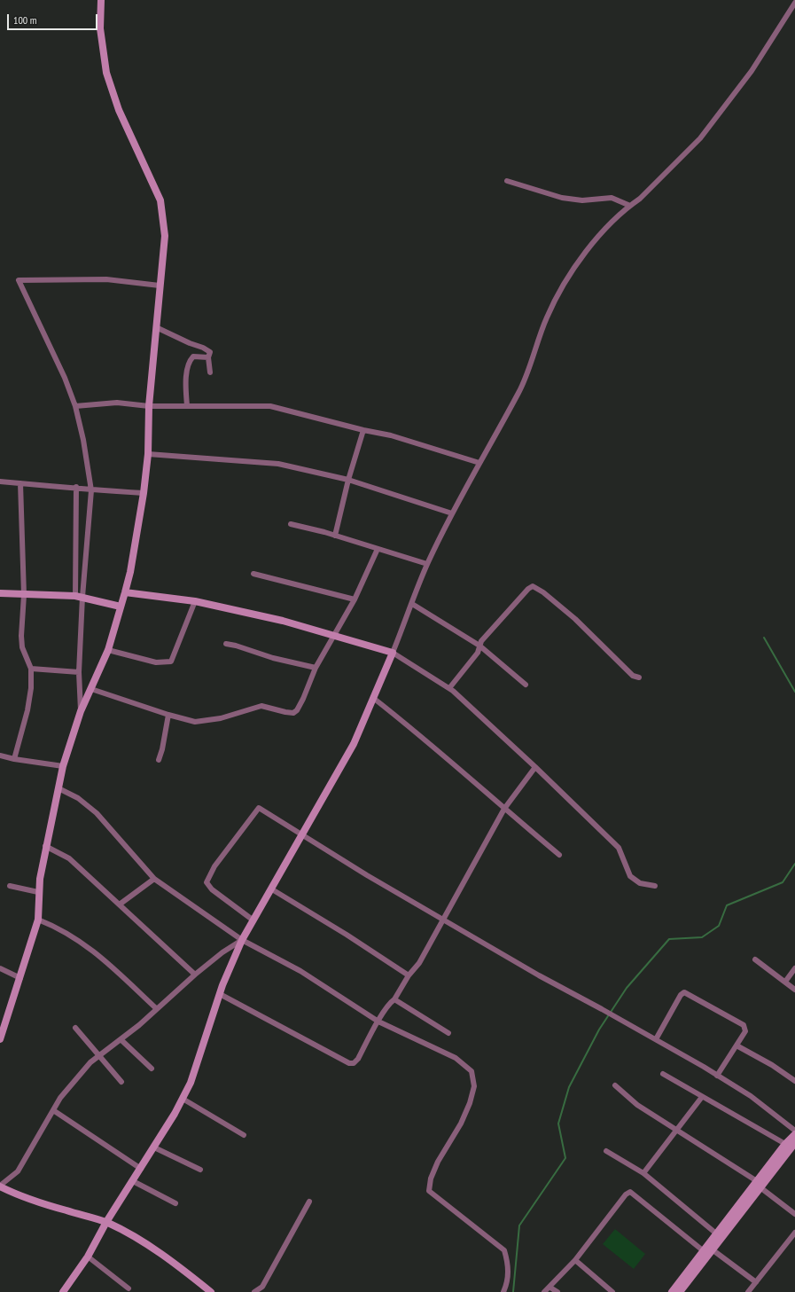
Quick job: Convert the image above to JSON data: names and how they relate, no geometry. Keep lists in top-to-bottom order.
{
  "scale_bar": "100 m"
}
